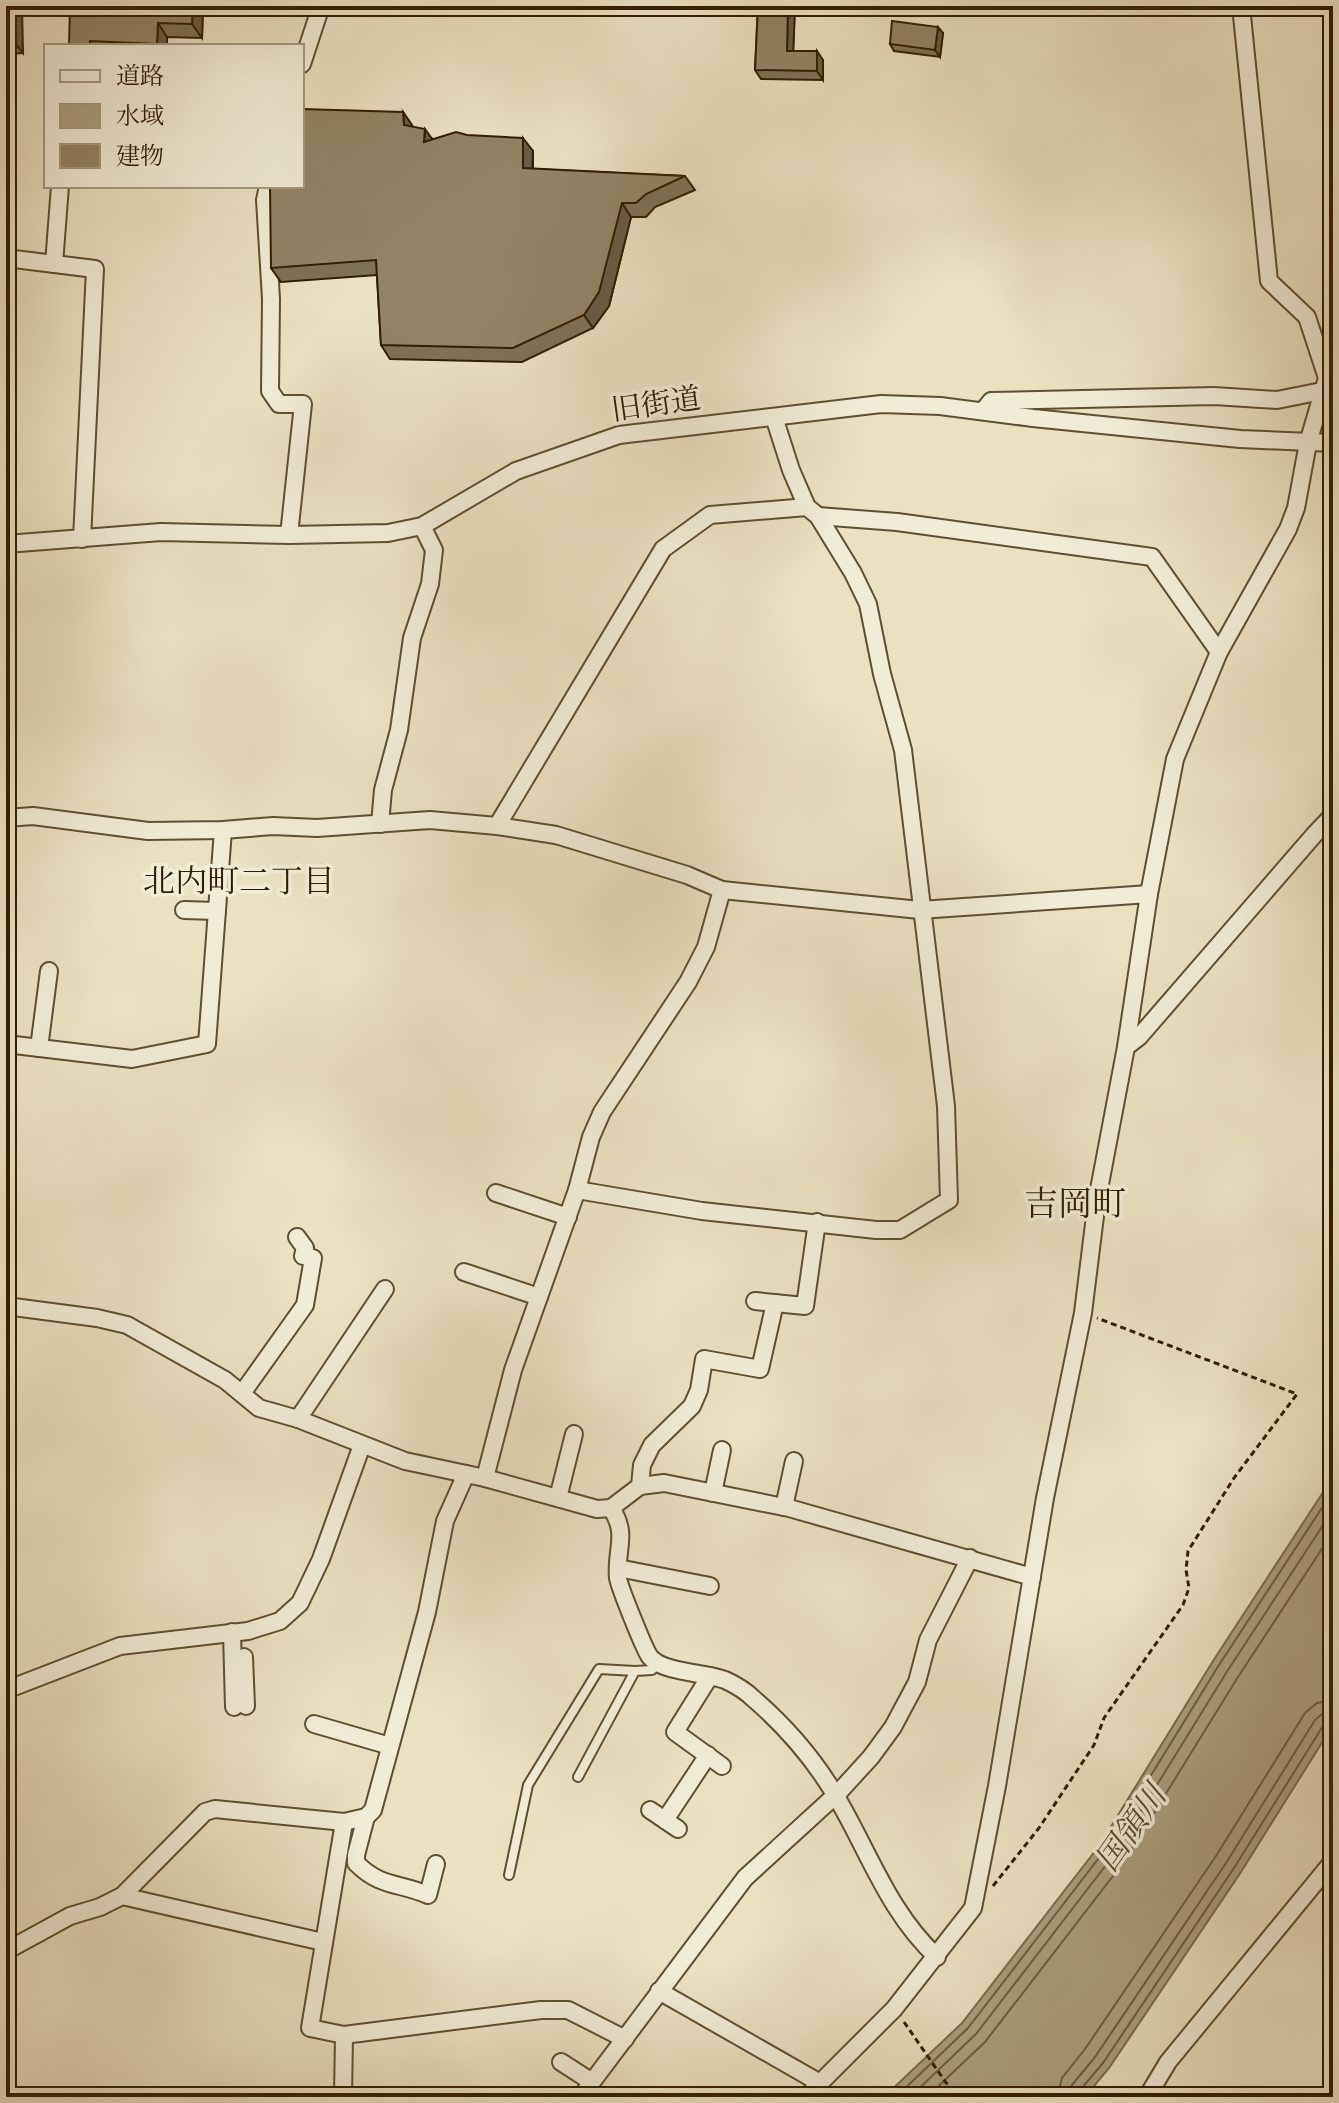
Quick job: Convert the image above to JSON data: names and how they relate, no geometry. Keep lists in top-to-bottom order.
{
  "streets": {
    "street": ["旧街道"]
  },
  "districts": ["北内町二丁目", "吉岡町"],
  "water": ["国領川"],
  "legend": ["道路", "水域", "建物"]
}
